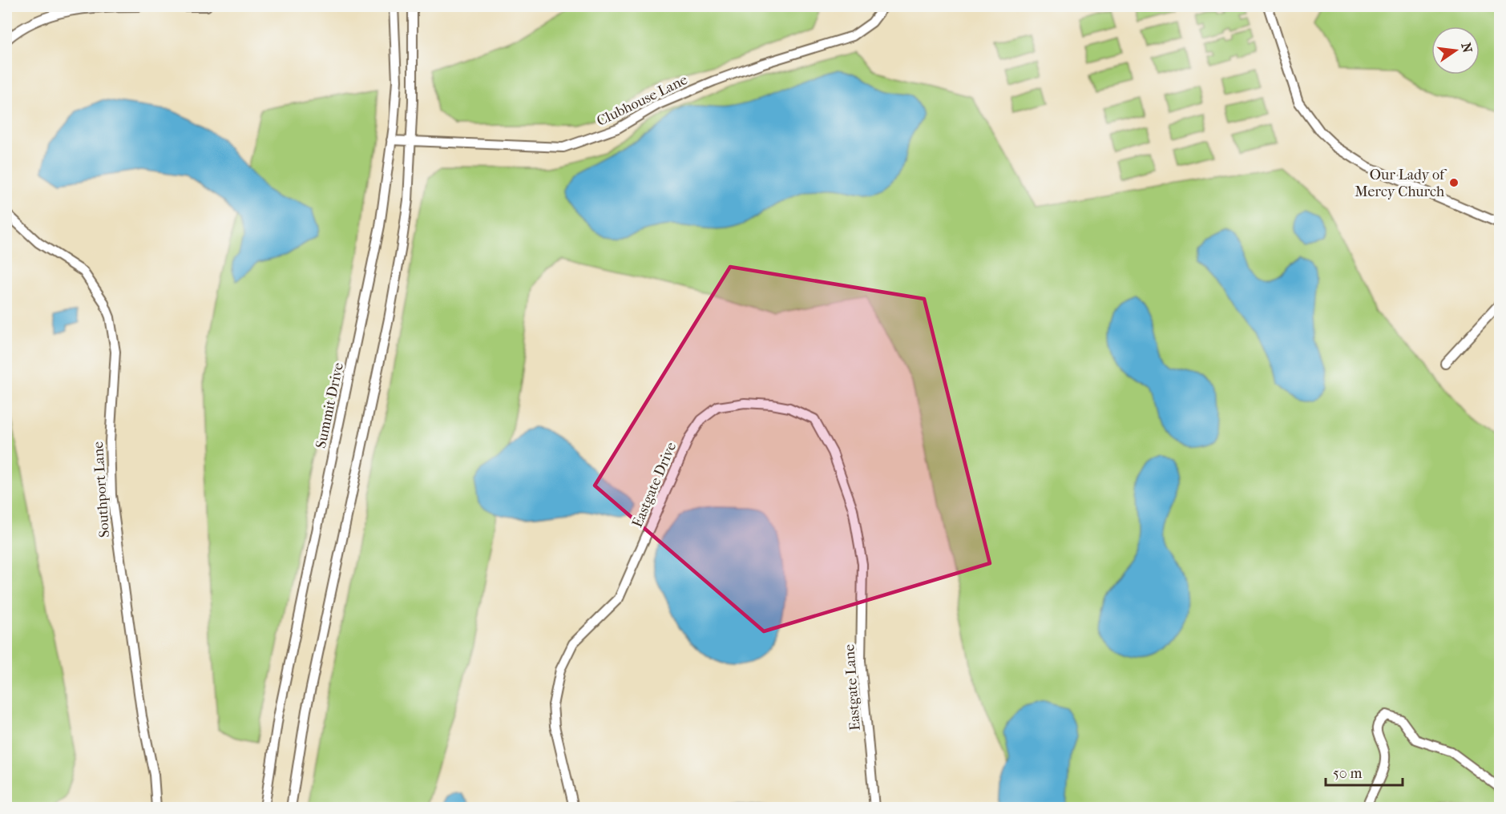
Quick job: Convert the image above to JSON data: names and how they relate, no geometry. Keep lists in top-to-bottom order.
{
  "streets": {
    "street": [
      "Clubhouse Lane",
      "Summit Drive",
      "Eastgate Drive",
      "Southport Lane",
      "Eastgate Lane"
    ]
  },
  "crossings": [
    ["Clubhouse Lane", "Summit Drive"],
    ["Eastgate Drive", "Eastgate Lane"]
  ],
  "places": ["Our Lady of Mercy Church"],
  "scale_bar": "50 m",
  "north": "right"
}
